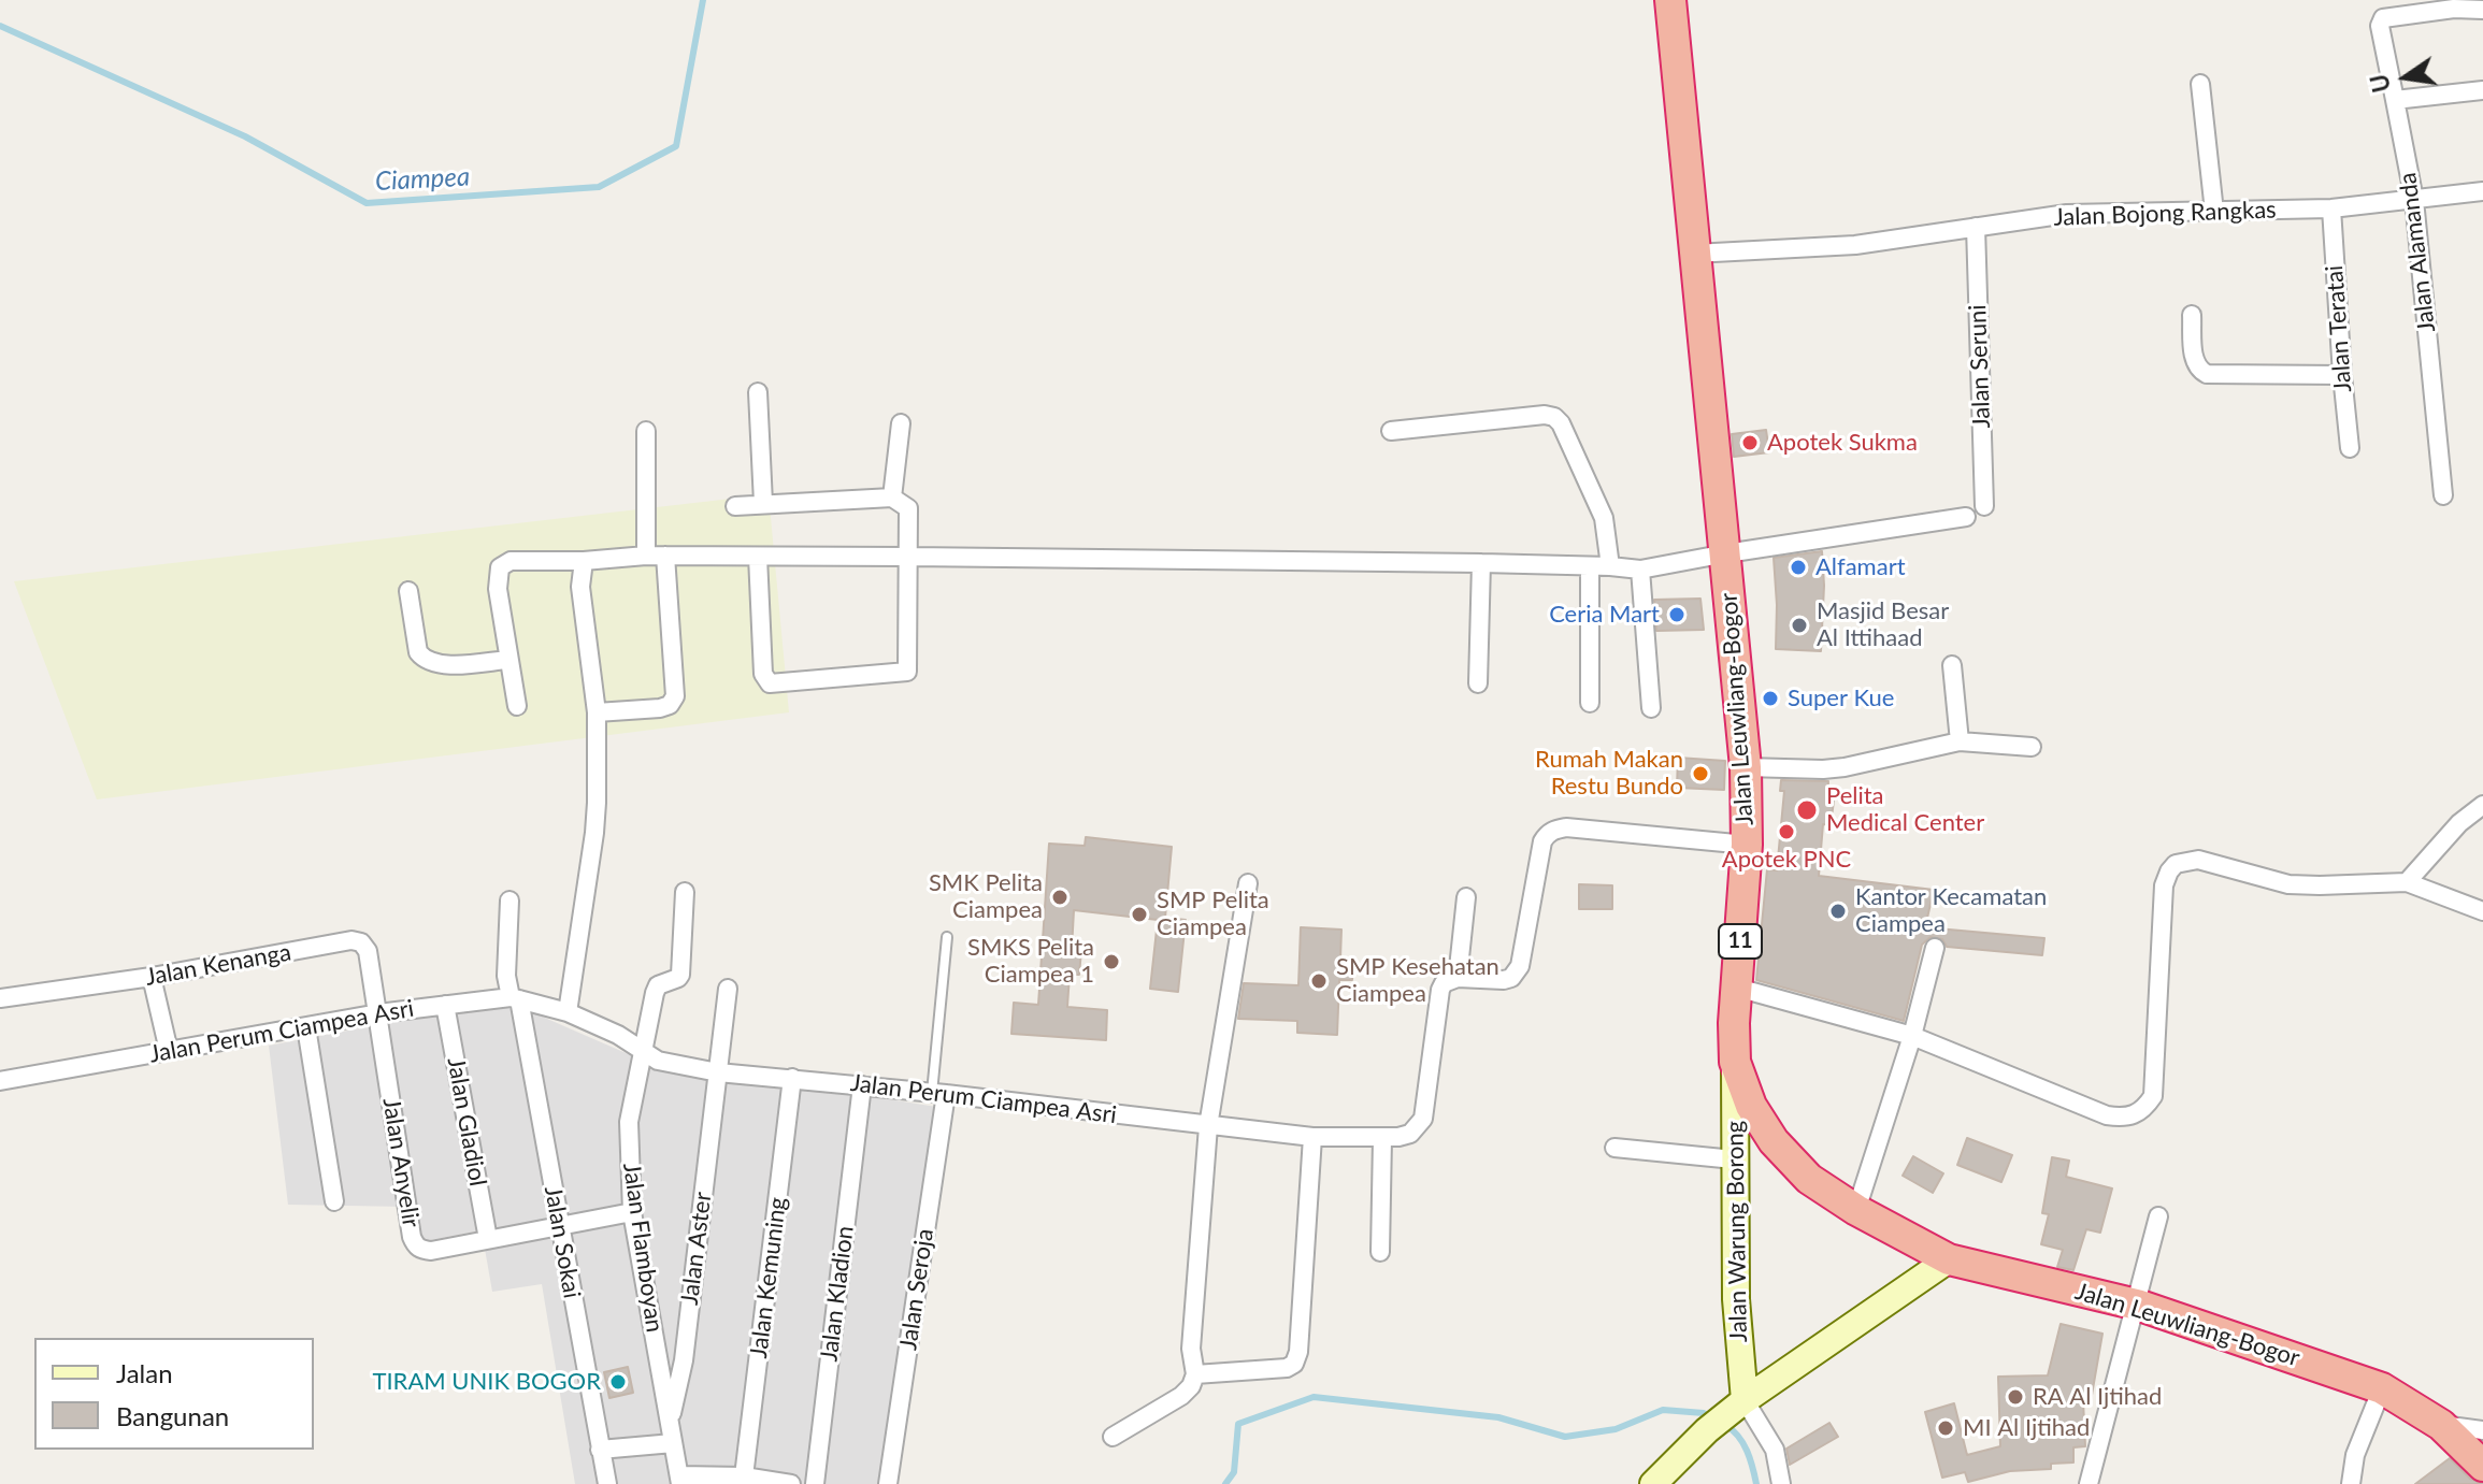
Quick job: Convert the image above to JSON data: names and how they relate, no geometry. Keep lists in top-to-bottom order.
{
  "streets": {
    "highway": ["Jalan Leuwliang-Bogor", "11"],
    "main road": ["Jalan Warung Borong"],
    "street": [
      "Jalan Bojong Rangkas",
      "Jalan Alamanda",
      "Jalan Teratai",
      "Jalan Seruni",
      "Jalan Kenanga",
      "Jalan Perum Ciampea Asri",
      "Jalan Gladiol",
      "Jalan Anyelir",
      "Jalan Sokai",
      "Jalan Flamboyan",
      "Jalan Aster",
      "Jalan Kemuning",
      "Jalan Seroja",
      "Jalan Kladion"
    ]
  },
  "crossings": [
    ["Jalan Bojong Rangkas", "Jalan Alamanda"],
    ["Jalan Bojong Rangkas", "Jalan Teratai"],
    ["Jalan Bojong Rangkas", "Jalan Seruni"],
    ["Jalan Bojong Rangkas", "Jalan Leuwliang-Bogor"],
    ["Jalan Leuwliang-Bogor", "11"],
    ["Jalan Leuwliang-Bogor", "Jalan Warung Borong"],
    ["Jalan Kenanga", "Jalan Perum Ciampea Asri"],
    ["Jalan Kenanga", "Jalan Anyelir"],
    ["Jalan Perum Ciampea Asri", "Jalan Gladiol"],
    ["Jalan Perum Ciampea Asri", "Jalan Anyelir"],
    ["Jalan Perum Ciampea Asri", "Jalan Sokai"],
    ["Jalan Perum Ciampea Asri", "Jalan Flamboyan"],
    ["Jalan Perum Ciampea Asri", "Jalan Aster"],
    ["Jalan Perum Ciampea Asri", "Jalan Kemuning"],
    ["Jalan Perum Ciampea Asri", "Jalan Seroja"],
    ["Jalan Perum Ciampea Asri", "Jalan Kladion"],
    ["Jalan Gladiol", "Jalan Anyelir"],
    ["Jalan Anyelir", "Jalan Sokai"],
    ["Jalan Anyelir", "Jalan Flamboyan"],
    ["Jalan Flamboyan", "Jalan Aster"]
  ],
  "water": ["Ciampea"],
  "places": [
    "Apotek Sukma",
    "Alfamart",
    "Ceria Mart",
    "Masjid Besar Al Ittihaad",
    "Super Kue",
    "Rumah Makan Restu Bundo",
    "Pelita Medical Center",
    "Apotek PNC",
    "SMK Pelita Ciampea",
    "Kantor Kecamatan Ciampea",
    "SMP Pelita Ciampea",
    "SMKS Pelita Ciampea 1",
    "SMP Kesehatan Ciampea",
    "TIRAM UNIK BOGOR",
    "RA Al Ijtihad",
    "MI Al Ijtihad"
  ],
  "legend": ["Jalan", "Bangunan"],
  "north": "left"
}
